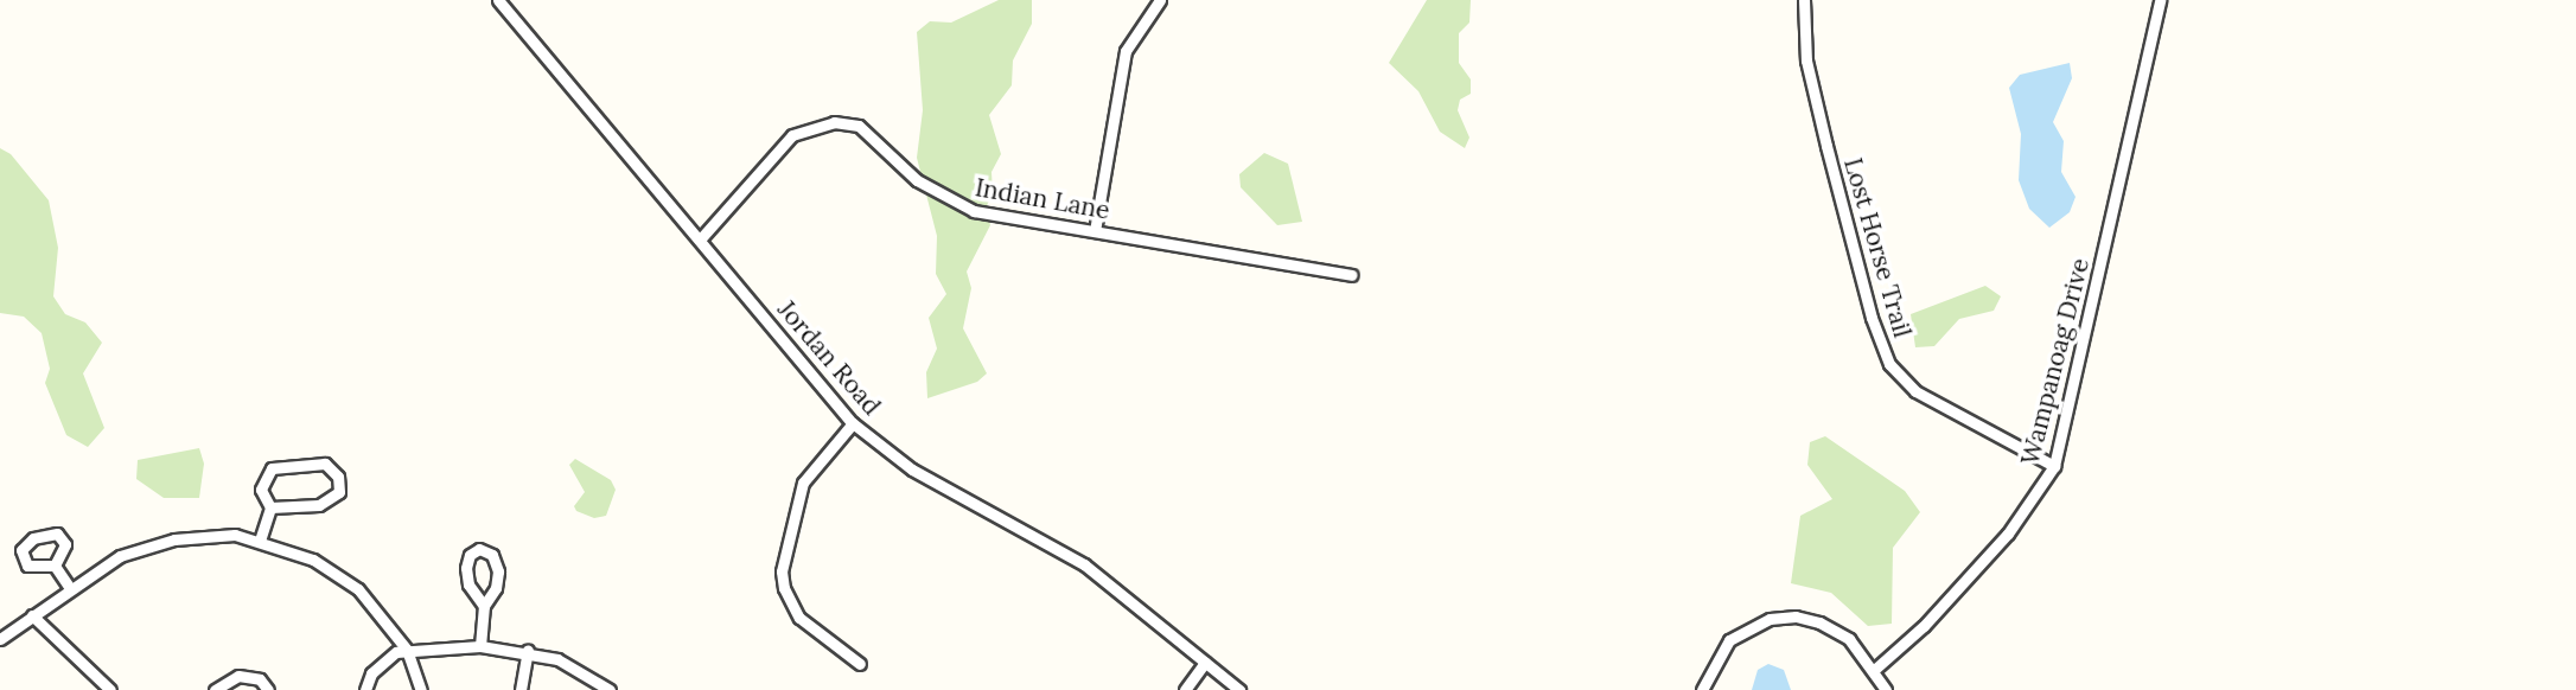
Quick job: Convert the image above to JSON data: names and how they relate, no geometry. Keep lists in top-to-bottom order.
{
  "streets": {
    "street": [
      "Indian Lane",
      "Lost Horse Trail",
      "Jordan Road",
      "Wampanoag Drive"
    ]
  },
  "crossings": [
    ["Indian Lane", "Jordan Road"],
    ["Lost Horse Trail", "Wampanoag Drive"]
  ]
}
